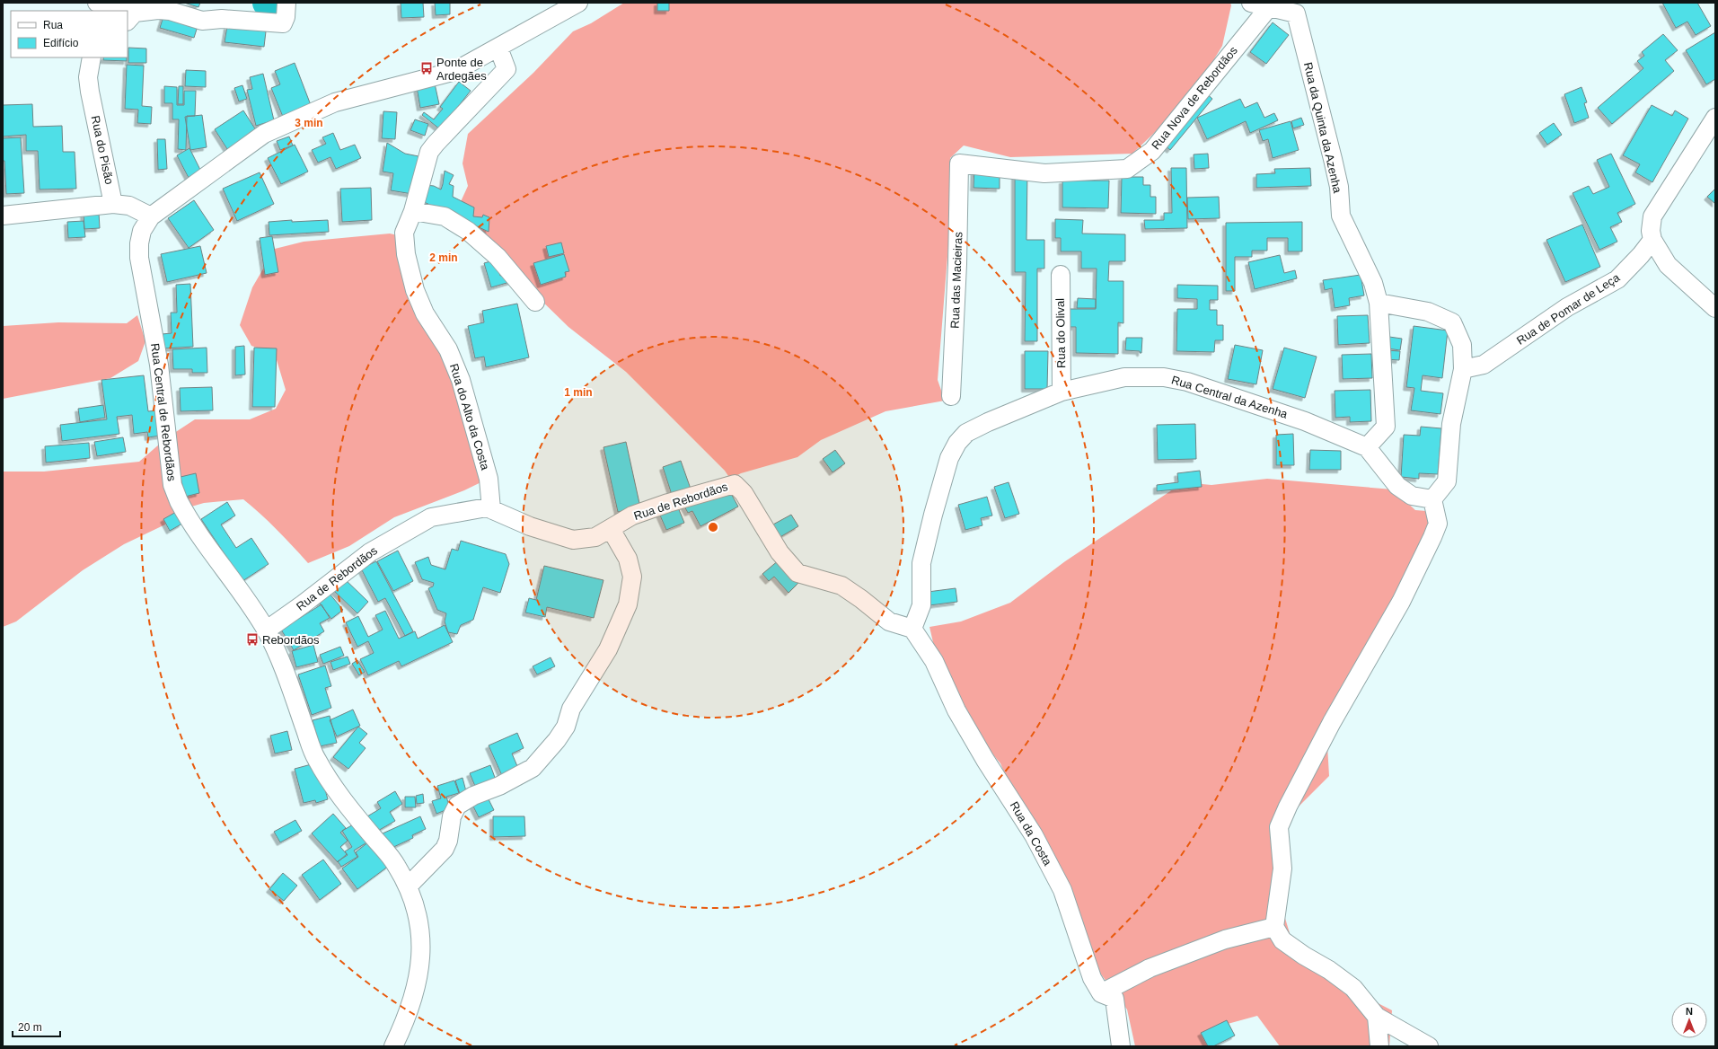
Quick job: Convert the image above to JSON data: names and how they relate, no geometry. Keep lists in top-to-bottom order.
{
  "streets": {
    "street": [
      "Rua Nova de Rebordãos",
      "Rua da Quinta da Azenha",
      "Rua do Pisão",
      "Rua das Macieiras",
      "Rua de Pomar de Leça",
      "Rua do Olival",
      "Rua Central da Azenha",
      "Rua Central de Rebordãos",
      "Rua do Alto da Costa",
      "Rua de Rebordãos",
      "Rua da Costa"
    ]
  },
  "crossings": [
    ["Rua Nova de Rebordãos", "Rua da Quinta da Azenha"],
    ["Rua Nova de Rebordãos", "Rua das Macieiras"],
    ["Rua do Olival", "Rua Central da Azenha"],
    ["Rua Central da Azenha", "Rua de Rebordãos"],
    ["Rua Central da Azenha", "Rua da Costa"],
    ["Rua Central de Rebordãos", "Rua do Alto da Costa"],
    ["Rua Central de Rebordãos", "Rua de Rebordãos"],
    ["Rua do Alto da Costa", "Rua de Rebordãos"],
    ["Rua de Rebordãos", "Rua da Costa"]
  ],
  "places": {
    "bus stop": ["Ponte de Ardegães", "Rebordãos"]
  },
  "legend": ["Rua", "Edifício"],
  "scale_bar": "20 m",
  "north": "top",
  "rings": ["3 min", "2 min", "1 min"]
}
